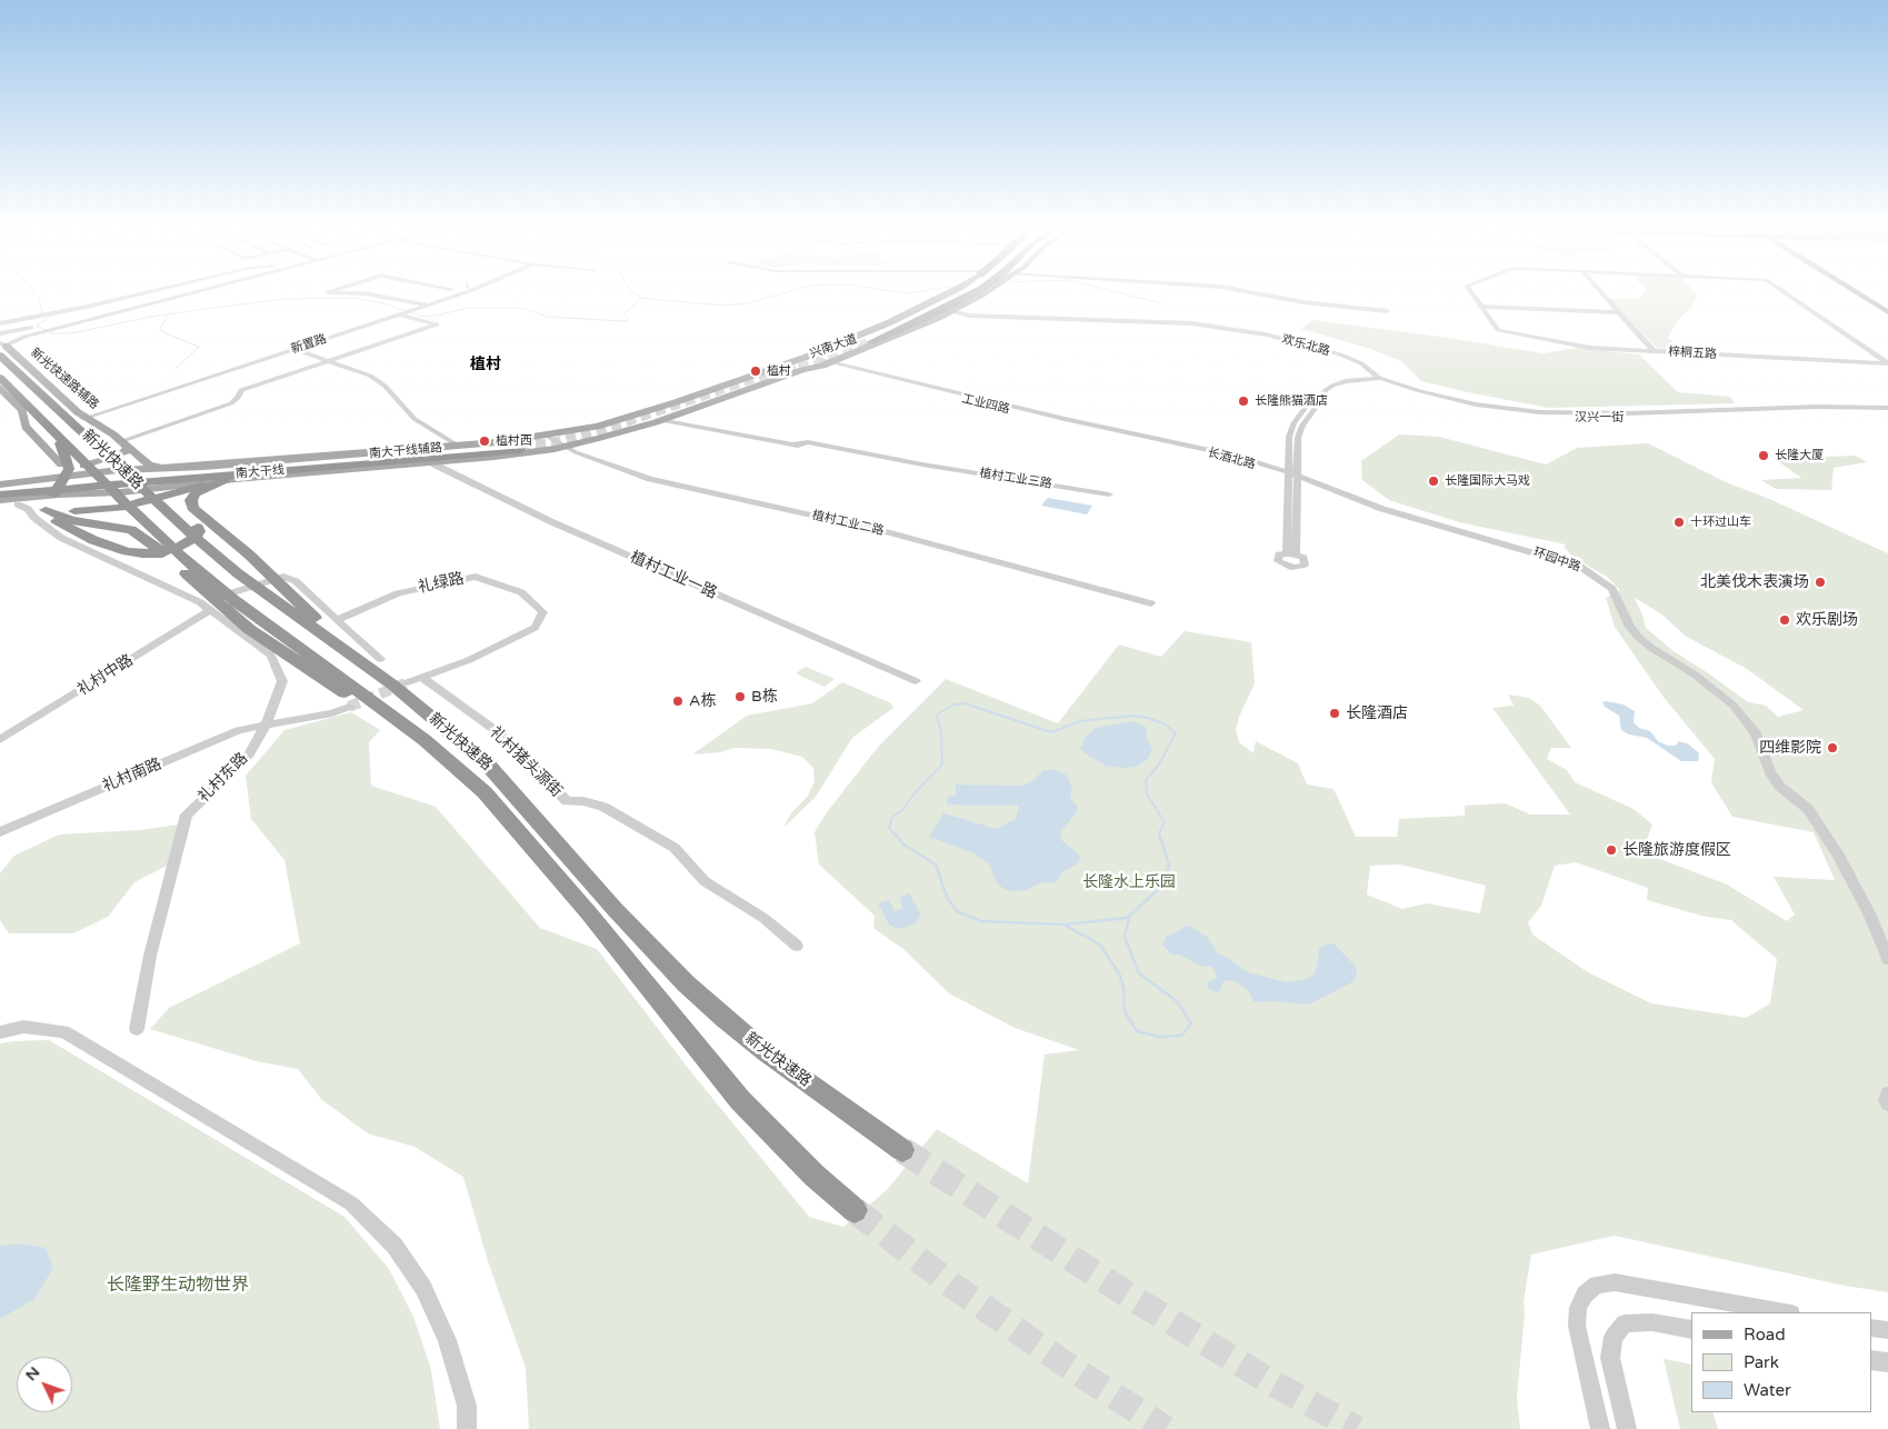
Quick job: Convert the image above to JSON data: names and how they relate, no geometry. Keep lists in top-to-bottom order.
{
  "streets": {
    "highway": ["新光快速路", "南大干线"],
    "main road": ["兴南大道", "新光快速路辅路", "南大干线辅路"],
    "street": [
      "新置路",
      "欢乐北路",
      "梓桐五路",
      "工业四路",
      "汉兴一街",
      "长酒北路",
      "植村工业三路",
      "植村工业二路",
      "环园中路",
      "植村工业一路",
      "礼绿路",
      "礼村中路",
      "礼村猪头源街",
      "礼村南路",
      "礼村东路"
    ]
  },
  "crossings": [
    ["欢乐北路", "兴南大道"],
    ["欢乐北路", "汉兴一街"],
    ["兴南大道", "工业四路"],
    ["兴南大道", "南大干线辅路"],
    ["新光快速路辅路", "南大干线辅路"],
    ["新光快速路辅路", "新光快速路"],
    ["工业四路", "长酒北路"],
    ["汉兴一街", "长酒北路"],
    ["汉兴一街", "环园中路"],
    ["南大干线辅路", "南大干线"],
    ["南大干线辅路", "植村工业二路"],
    ["长酒北路", "环园中路"],
    ["新光快速路", "礼村中路"],
    ["新光快速路", "礼村东路"],
    ["礼绿路", "礼村猪头源街"],
    ["礼村中路", "礼村东路"],
    ["礼村南路", "礼村东路"]
  ],
  "districts": ["植村"],
  "parks": ["长隆水上乐园", "长隆野生动物世界"],
  "places": [
    "植村",
    "长隆熊猫酒店",
    "植村西",
    "长隆大厦",
    "长隆国际大马戏",
    "十环过山车",
    "北美伐木表演场",
    "欢乐剧场",
    "B栋",
    "A栋",
    "长隆酒店",
    "四维影院",
    "长隆旅游度假区"
  ],
  "legend": ["Road", "Park", "Water"],
  "north": "top left"
}
